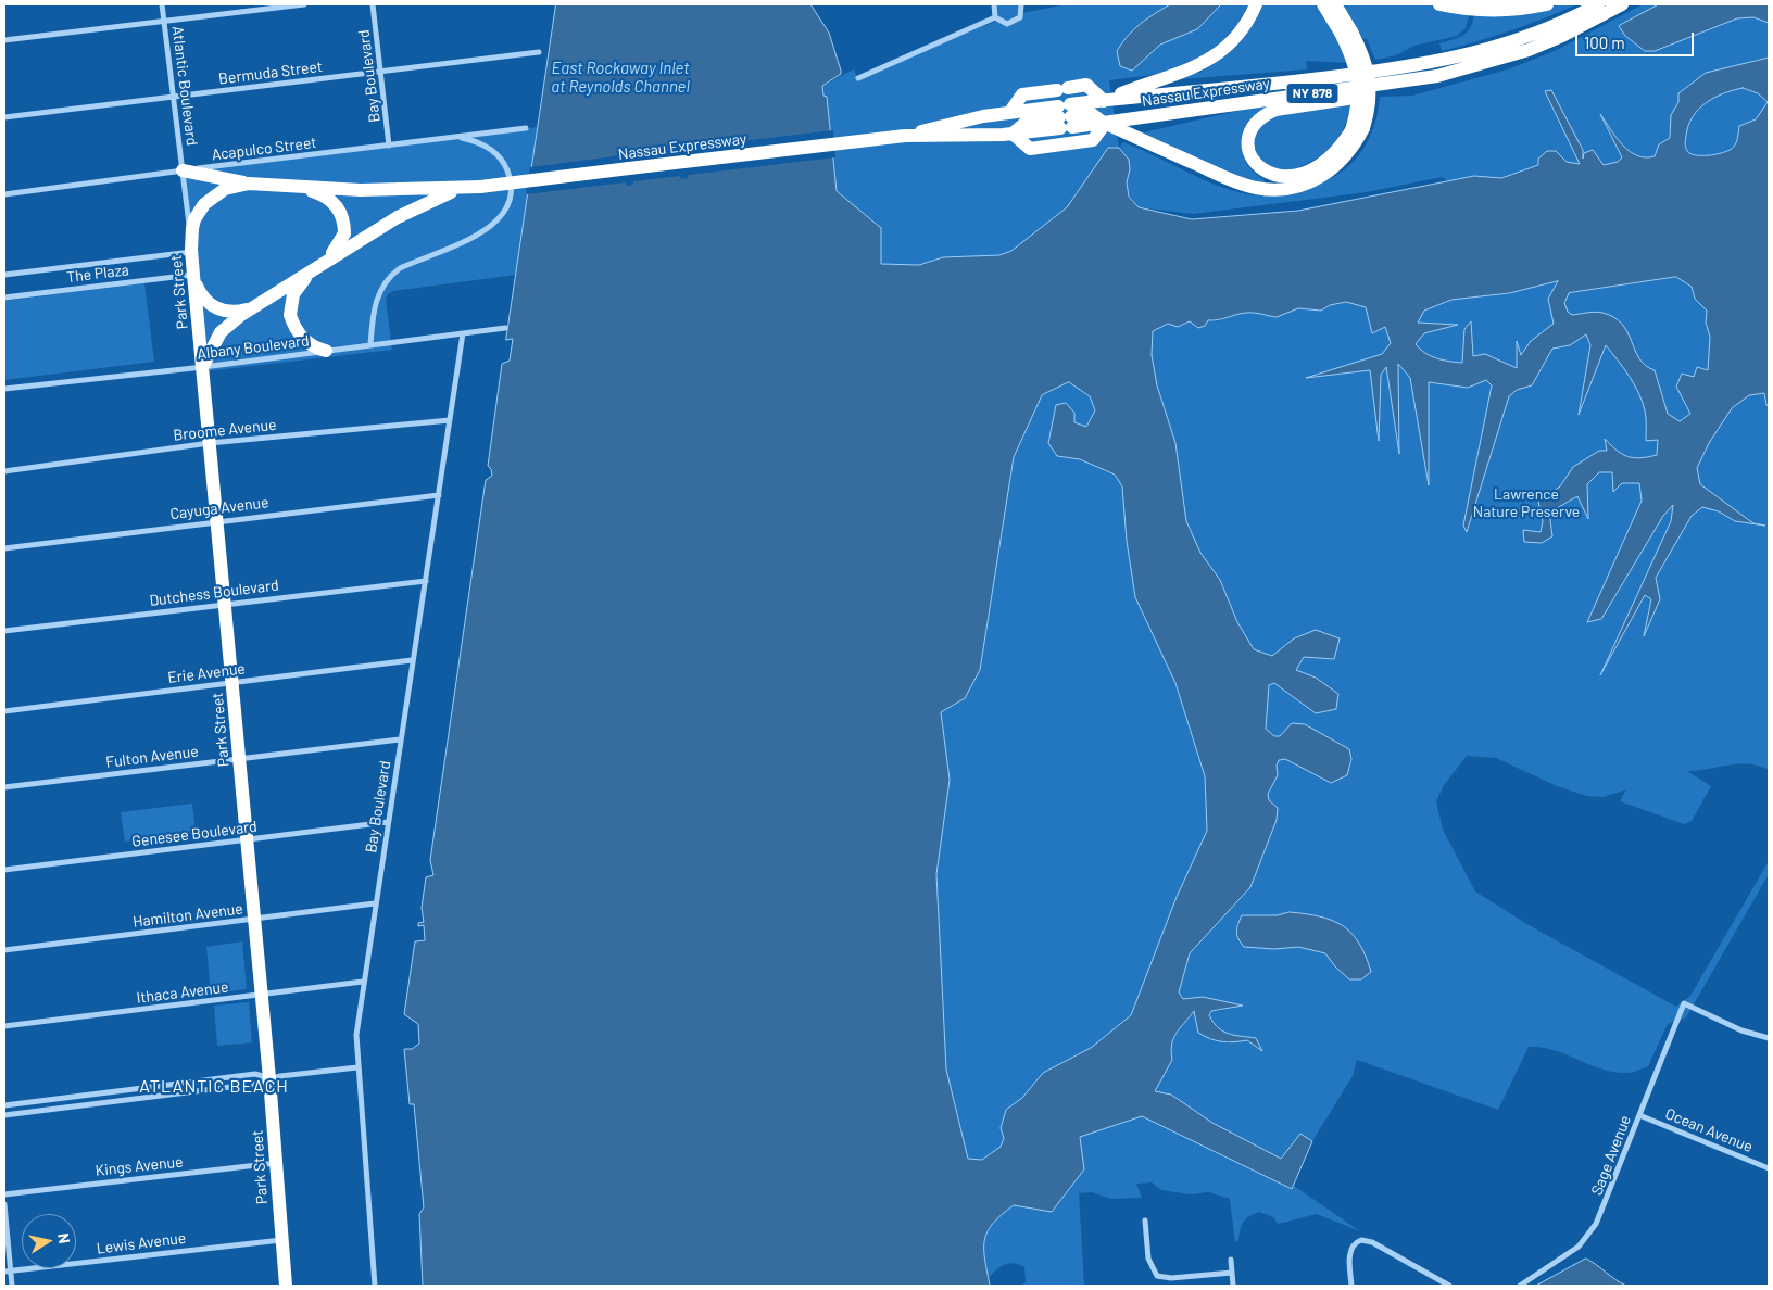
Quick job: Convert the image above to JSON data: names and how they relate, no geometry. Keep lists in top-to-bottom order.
{
  "streets": {
    "highway": ["Nassau Expressway", "NY 878", "Park Street"],
    "street": [
      "Bermuda Street",
      "Bay Boulevard",
      "Atlantic Boulevard",
      "Acapulco Street",
      "The Plaza",
      "Albany Boulevard",
      "Broome Avenue",
      "Cayuga Avenue",
      "Dutchess Boulevard",
      "Erie Avenue",
      "Fulton Avenue",
      "Genesee Boulevard",
      "Hamilton Avenue",
      "Ithaca Avenue",
      "Ocean Avenue",
      "Sage Avenue",
      "Kings Avenue",
      "Lewis Avenue"
    ]
  },
  "crossings": [
    ["Bermuda Street", "Bay Boulevard"],
    ["Bermuda Street", "Atlantic Boulevard"],
    ["Bay Boulevard", "Acapulco Street"],
    ["Bay Boulevard", "Albany Boulevard"],
    ["Bay Boulevard", "Broome Avenue"],
    ["Bay Boulevard", "Cayuga Avenue"],
    ["Bay Boulevard", "Dutchess Boulevard"],
    ["Bay Boulevard", "Erie Avenue"],
    ["Bay Boulevard", "Fulton Avenue"],
    ["Bay Boulevard", "Genesee Boulevard"],
    ["Bay Boulevard", "Hamilton Avenue"],
    ["Bay Boulevard", "Ithaca Avenue"],
    ["Atlantic Boulevard", "Acapulco Street"],
    ["Atlantic Boulevard", "Park Street"],
    ["Nassau Expressway", "The Plaza"],
    ["Nassau Expressway", "Park Street"],
    ["Nassau Expressway", "Albany Boulevard"],
    ["Acapulco Street", "Park Street"],
    ["The Plaza", "Park Street"],
    ["Park Street", "Albany Boulevard"],
    ["Park Street", "Broome Avenue"],
    ["Park Street", "Cayuga Avenue"],
    ["Park Street", "Dutchess Boulevard"],
    ["Park Street", "Erie Avenue"],
    ["Park Street", "Fulton Avenue"],
    ["Park Street", "Genesee Boulevard"],
    ["Park Street", "Hamilton Avenue"],
    ["Park Street", "Ithaca Avenue"],
    ["Park Street", "Kings Avenue"],
    ["Park Street", "Lewis Avenue"],
    ["Ocean Avenue", "Sage Avenue"]
  ],
  "districts": ["ATLANTIC BEACH"],
  "water": ["East Rockaway Inlet at Reynolds Channel"],
  "parks": ["Lawrence Nature Preserve"],
  "scale_bar": "100 m",
  "north": "right"
}
